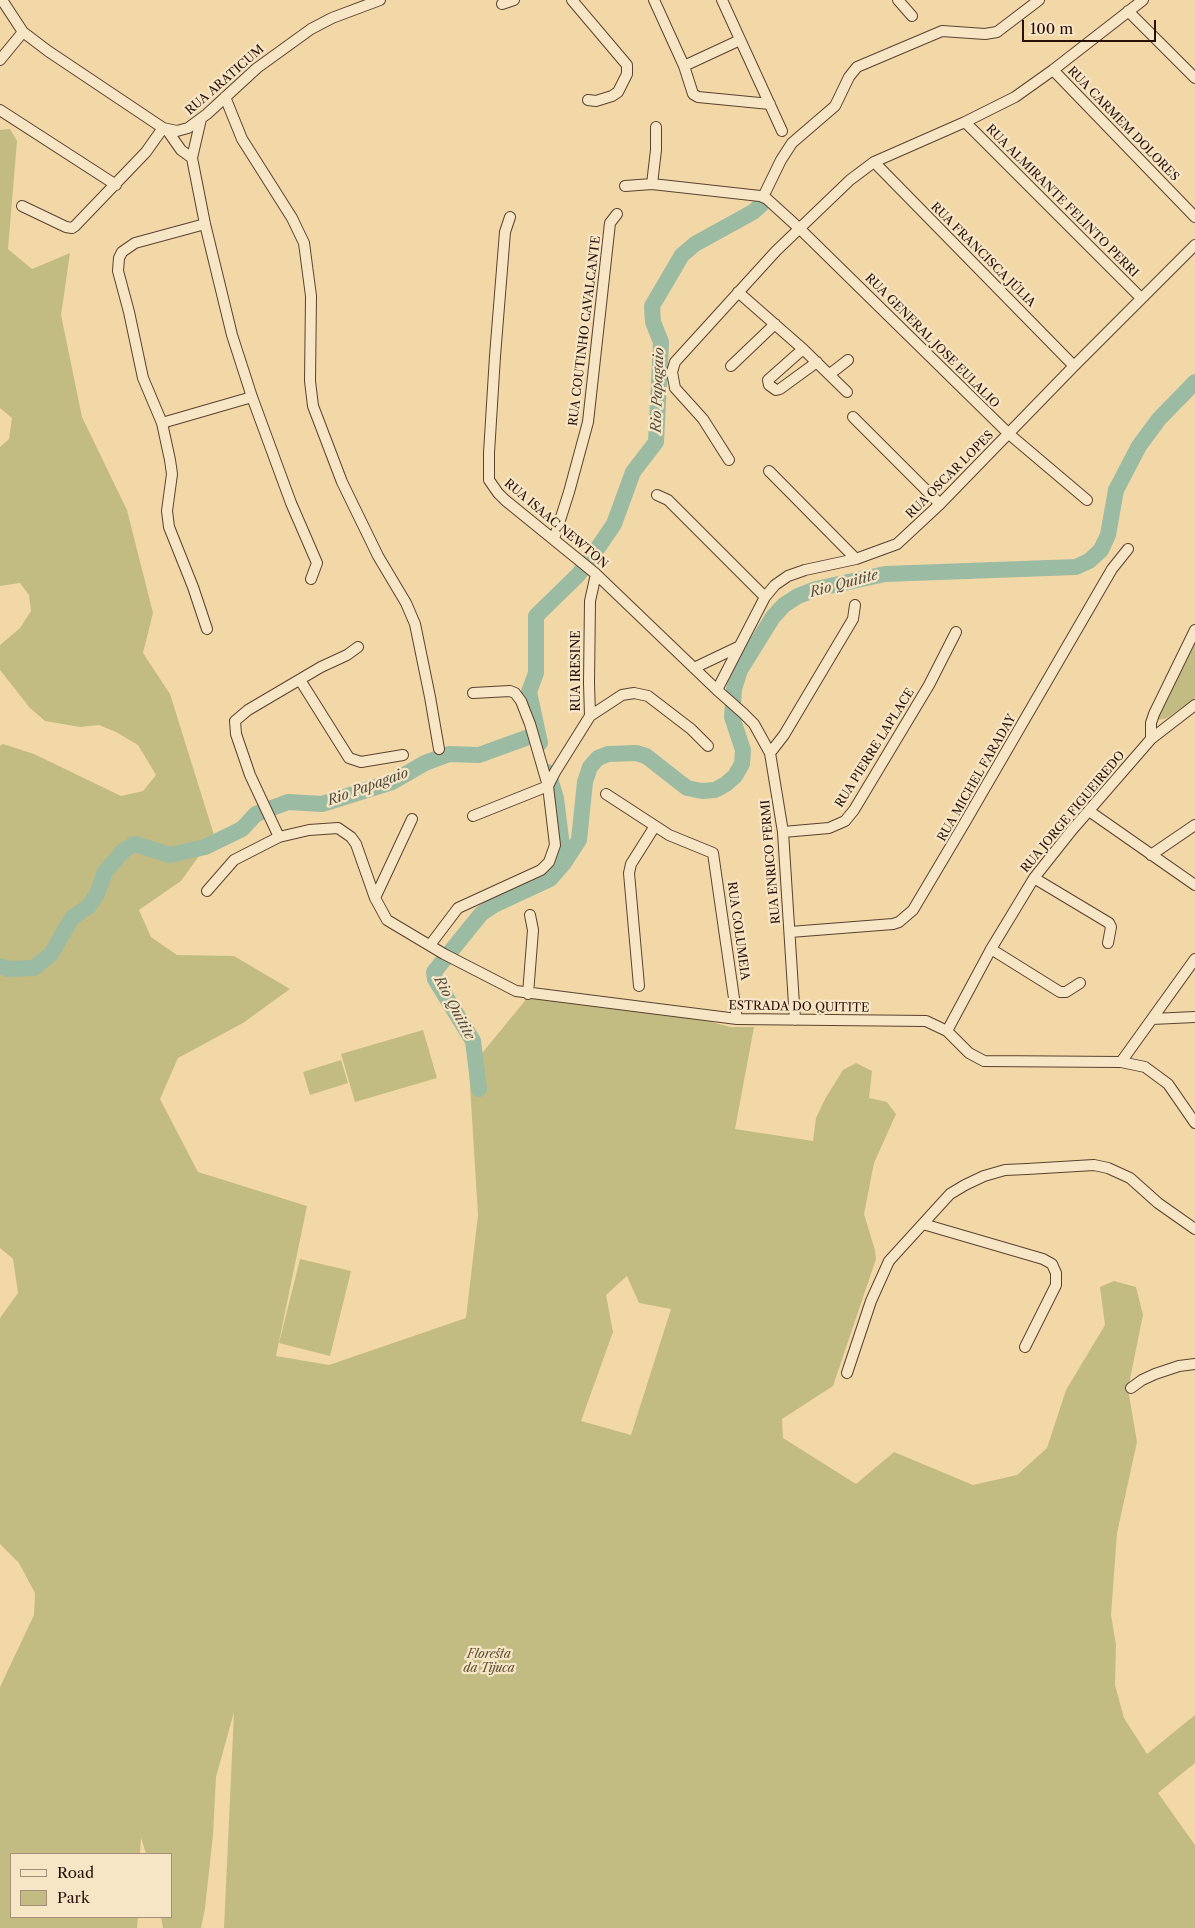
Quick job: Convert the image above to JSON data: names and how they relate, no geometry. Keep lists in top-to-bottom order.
{
  "streets": {
    "street": [
      "RUA ARATICUM",
      "RUA CARMEM DOLORES",
      "RUA ALMIRANTE FELINTO PERRI",
      "RUA FRANCISCA JÚLIA",
      "RUA COUTINHO CAVALCANTE",
      "RUA GENERAL JOSE EULALIO",
      "RUA OSCAR LOPES",
      "RUA ISAAC NEWTON",
      "RUA IRESINE",
      "RUA PIERRE LAPLACE",
      "RUA MICHEL FARADAY",
      "RUA JORGE FIGUEIREDO",
      "RUA ENRICO FERMI",
      "RUA COLUMEIA",
      "ESTRADA DO QUITITE"
    ]
  },
  "crossings": [
    ["RUA ALMIRANTE FELINTO PERRI", "RUA OSCAR LOPES"],
    ["RUA FRANCISCA JÚLIA", "RUA OSCAR LOPES"],
    ["RUA COUTINHO CAVALCANTE", "RUA ISAAC NEWTON"],
    ["RUA GENERAL JOSE EULALIO", "RUA OSCAR LOPES"],
    ["RUA OSCAR LOPES", "RUA ISAAC NEWTON"],
    ["RUA ISAAC NEWTON", "RUA IRESINE"],
    ["RUA ISAAC NEWTON", "RUA ENRICO FERMI"],
    ["RUA PIERRE LAPLACE", "RUA ENRICO FERMI"],
    ["RUA MICHEL FARADAY", "RUA ENRICO FERMI"],
    ["RUA JORGE FIGUEIREDO", "ESTRADA DO QUITITE"],
    ["RUA ENRICO FERMI", "ESTRADA DO QUITITE"],
    ["RUA COLUMEIA", "ESTRADA DO QUITITE"]
  ],
  "water": ["Rio Papagaio", "Rio Quitite"],
  "parks": ["Floresta da Tijuca"],
  "legend": ["Road", "Park"],
  "scale_bar": "100 m"
}
